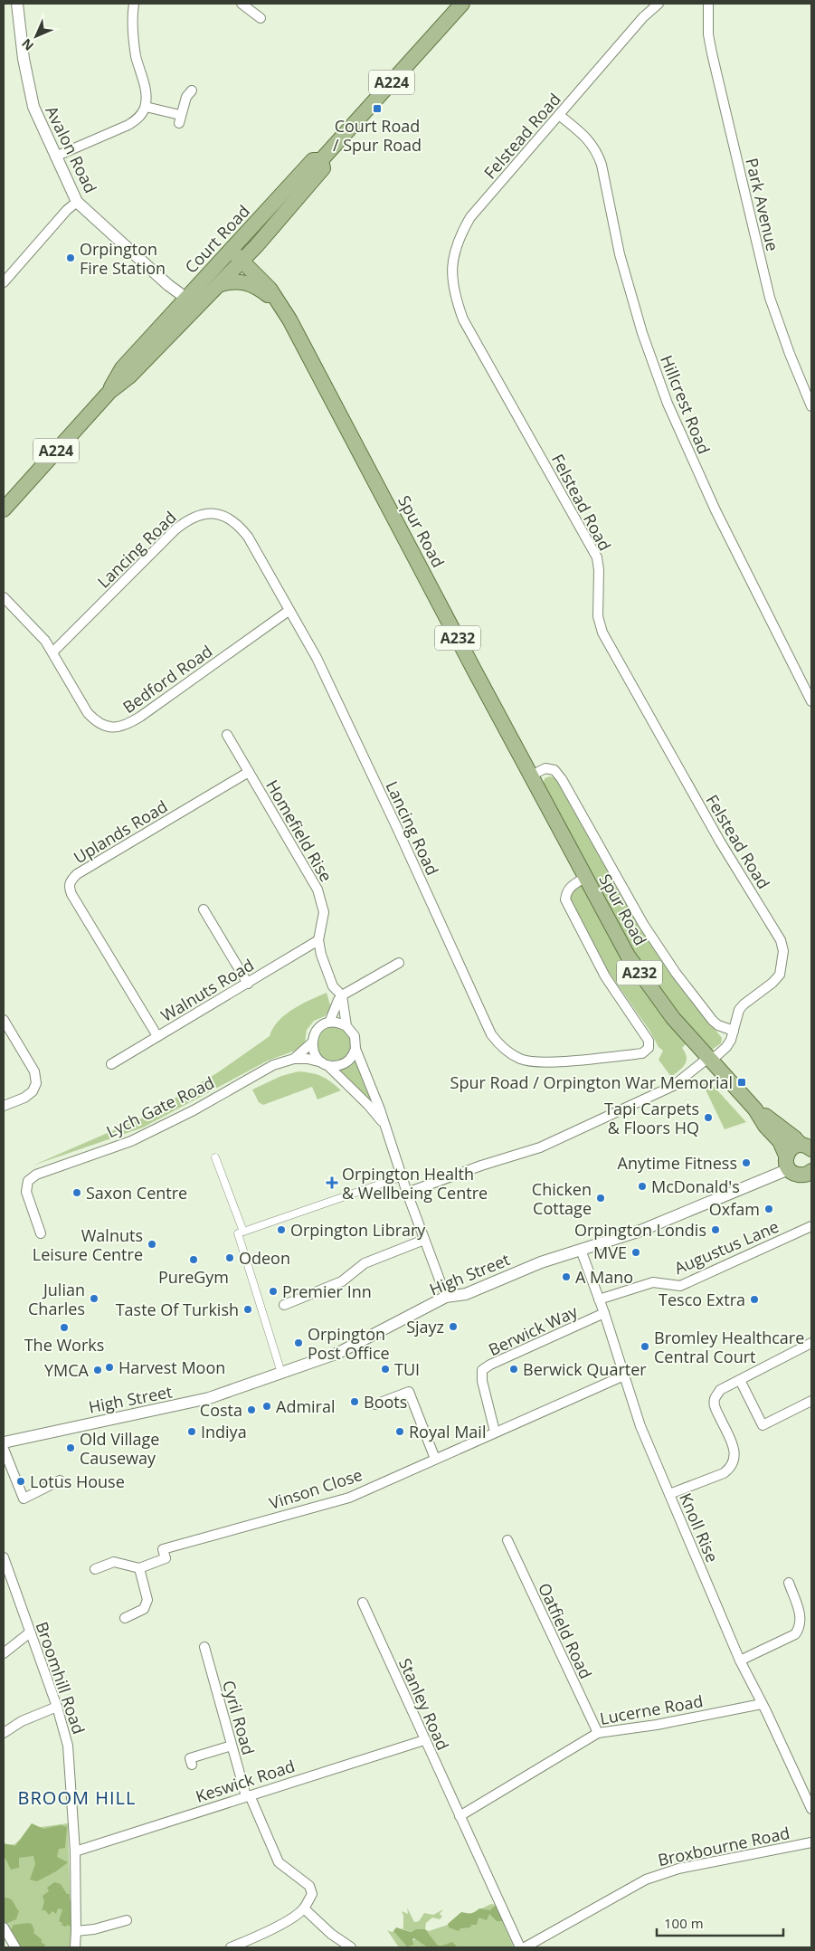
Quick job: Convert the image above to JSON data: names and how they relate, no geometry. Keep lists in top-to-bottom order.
{
  "streets": {
    "main road": [
      "A224",
      "Court Road",
      "Spur Road",
      "A232"
    ],
    "street": [
      "Felstead Road",
      "Avalon Road",
      "Park Avenue",
      "Hillcrest Road",
      "Lancing Road",
      "Bedford Road",
      "Homefield Rise",
      "Uplands Road",
      "Walnuts Road",
      "Lych Gate Road",
      "Augustus Lane",
      "High Street",
      "Berwick Way",
      "Vinson Close",
      "Knoll Rise",
      "Oatfield Road",
      "Broomhill Road",
      "Stanley Road",
      "Lucerne Road",
      "Cyril Road",
      "Keswick Road",
      "Broxbourne Road"
    ]
  },
  "crossings": [
    ["Felstead Road", "Hillcrest Road"],
    ["Felstead Road", "Spur Road"],
    ["Felstead Road", "Homefield Rise"],
    ["Avalon Road", "Court Road"],
    ["Court Road", "Spur Road"],
    ["Spur Road", "Lancing Road"],
    ["Spur Road", "High Street"],
    ["Lancing Road", "Bedford Road"],
    ["Homefield Rise", "Uplands Road"],
    ["Homefield Rise", "Walnuts Road"],
    ["Homefield Rise", "Lych Gate Road"],
    ["Homefield Rise", "High Street"],
    ["Uplands Road", "Walnuts Road"],
    ["Augustus Lane", "Knoll Rise"],
    ["High Street", "Knoll Rise"],
    ["Berwick Way", "Vinson Close"],
    ["Berwick Way", "Knoll Rise"],
    ["Vinson Close", "Knoll Rise"],
    ["Knoll Rise", "Lucerne Road"],
    ["Oatfield Road", "Lucerne Road"],
    ["Broomhill Road", "Keswick Road"],
    ["Stanley Road", "Lucerne Road"],
    ["Stanley Road", "Keswick Road"],
    ["Cyril Road", "Keswick Road"]
  ],
  "districts": ["BROOM HILL"],
  "places": {
    "transit": ["Court Road / Spur Road", "Spur Road / Orpington War Memorial"],
    "other": [
      "Orpington Fire Station",
      "Tapi Carpets & Floors HQ",
      "Anytime Fitness",
      "McDonald's",
      "Saxon Centre",
      "Chicken Cottage",
      "Oxfam",
      "Orpington Library",
      "Orpington Londis",
      "Walnuts Leisure Centre",
      "MVE",
      "Odeon",
      "PureGym",
      "A Mano",
      "Premier Inn",
      "Julian Charles",
      "Tesco Extra",
      "Taste Of Turkish",
      "Sjayz",
      "The Works",
      "Orpington Post Office",
      "Bromley Healthcare Central Court",
      "Harvest Moon",
      "TUI",
      "Berwick Quarter",
      "YMCA",
      "Boots",
      "Admiral",
      "Costa",
      "Indiya",
      "Royal Mail",
      "Old Village Causeway",
      "Lotus House"
    ],
    "health": ["Orpington Health & Wellbeing Centre"]
  },
  "scale_bar": "100 m",
  "north": "bottom left"
}
